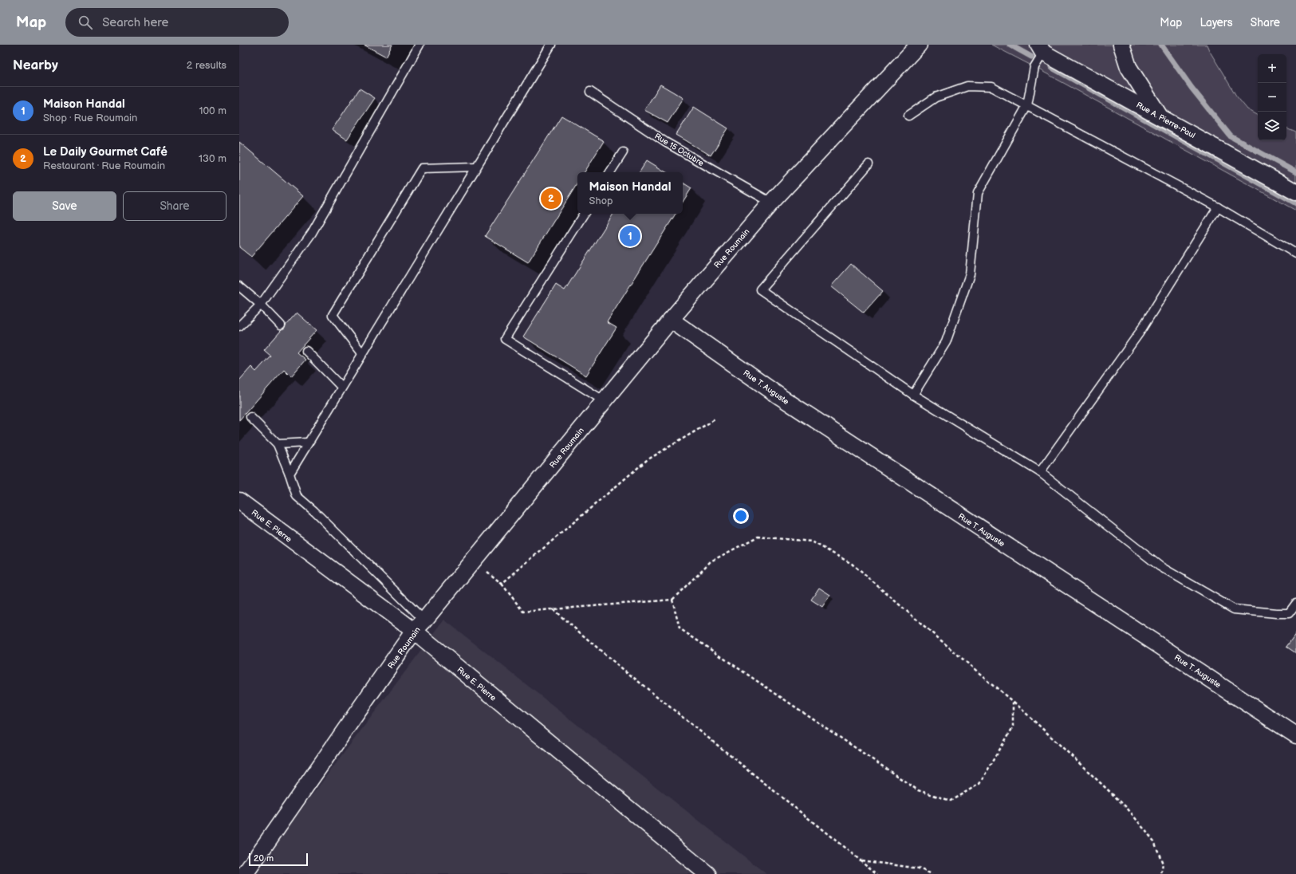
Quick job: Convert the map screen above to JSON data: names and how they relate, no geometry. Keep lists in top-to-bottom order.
{
  "streets": {
    "street": [
      "Rue A. Pierre-Paul",
      "Rue Roumain",
      "Rue T. Auguste",
      "Rue E. Pierre"
    ],
    "lane": ["Rue 15 Octubre"]
  },
  "crossings": [
    ["Rue 15 Octubre", "Rue Roumain"],
    ["Rue Roumain", "Rue T. Auguste"],
    ["Rue Roumain", "Rue E. Pierre"]
  ],
  "scale_bar": "20 m",
  "page": {
    "header": "Map",
    "search": "Search here",
    "nav": ["Map", "Layers", "Share"],
    "heading": ["Nearby", "2 results"],
    "map_buttons": ["+", "−"],
    "list": [
      {
        "mark": "1",
        "name": "Maison Handal",
        "note": "Shop · Rue Roumain",
        "value": "100 m"
      },
      {
        "mark": "2",
        "name": "Le Daily Gourmet Café",
        "note": "Restaurant · Rue Roumain",
        "value": "130 m"
      }
    ],
    "popup": ["Maison Handal", "Shop"],
    "buttons": ["Save", "Share"],
    "pins": ["2", "1"],
    "scale": "20 m"
  }
}
